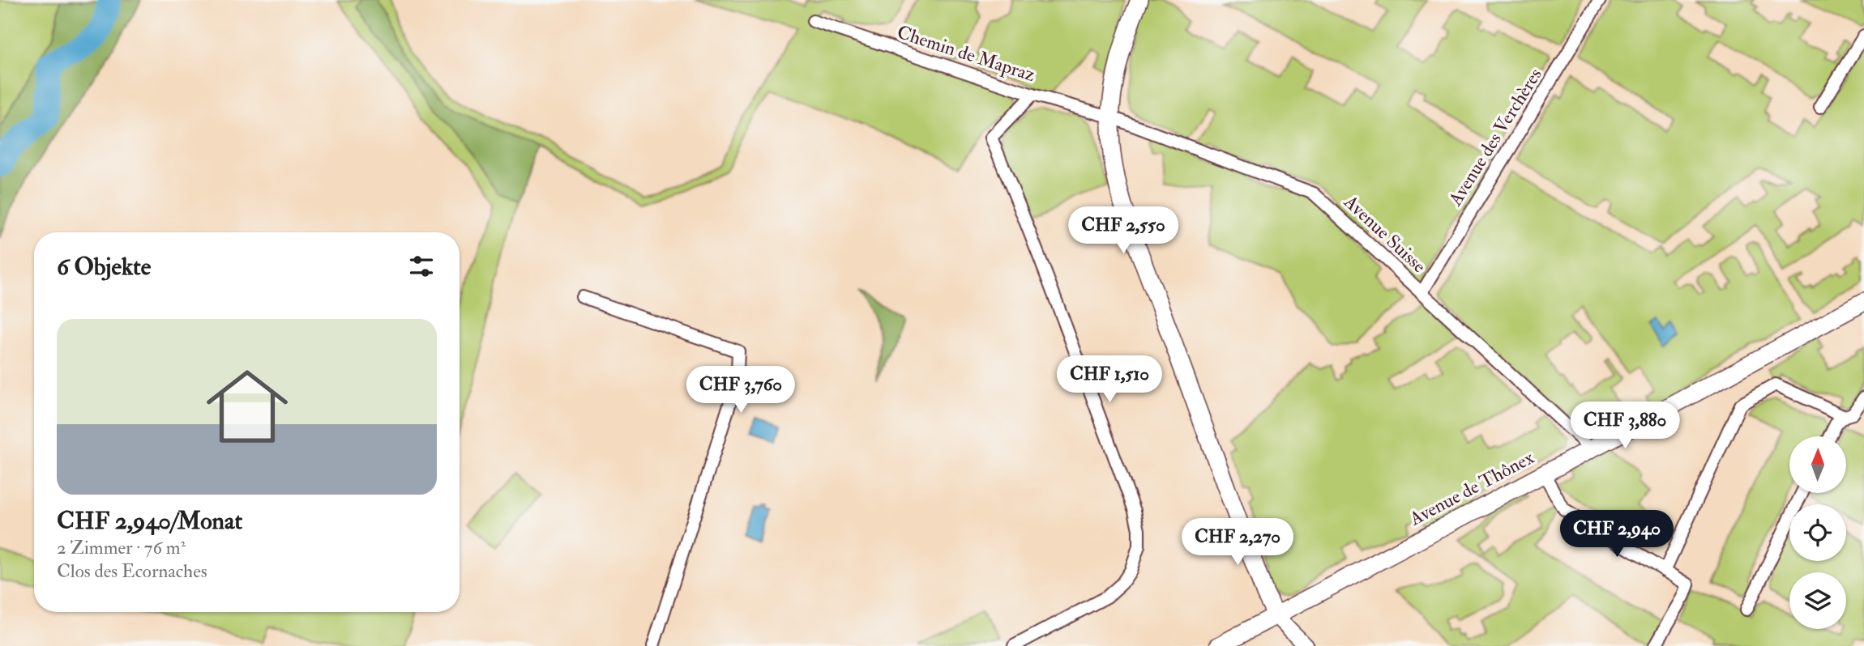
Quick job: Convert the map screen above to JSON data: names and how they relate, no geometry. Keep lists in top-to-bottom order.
{
  "streets": {
    "main road": ["Avenue de Thônex"],
    "street": ["Chemin de Mapraz", "Avenue des Verchères", "Avenue Suisse"]
  },
  "crossings": [
    ["Chemin de Mapraz", "Avenue Suisse"],
    ["Avenue des Verchères", "Avenue Suisse"],
    ["Avenue Suisse", "Avenue de Thônex"]
  ],
  "north": "top",
  "page": {
    "price": [
      "CHF 2,550",
      "CHF 1,510",
      "CHF 3,760",
      "CHF 3,880",
      "CHF 2,940",
      "CHF 2,270"
    ],
    "heading": "6 Objekte",
    "list": [
      {
        "name": "CHF 2,940/Monat",
        "note": "2 Zimmer · 76 m² · Clos des Ecornaches"
      }
    ]
  }
}
